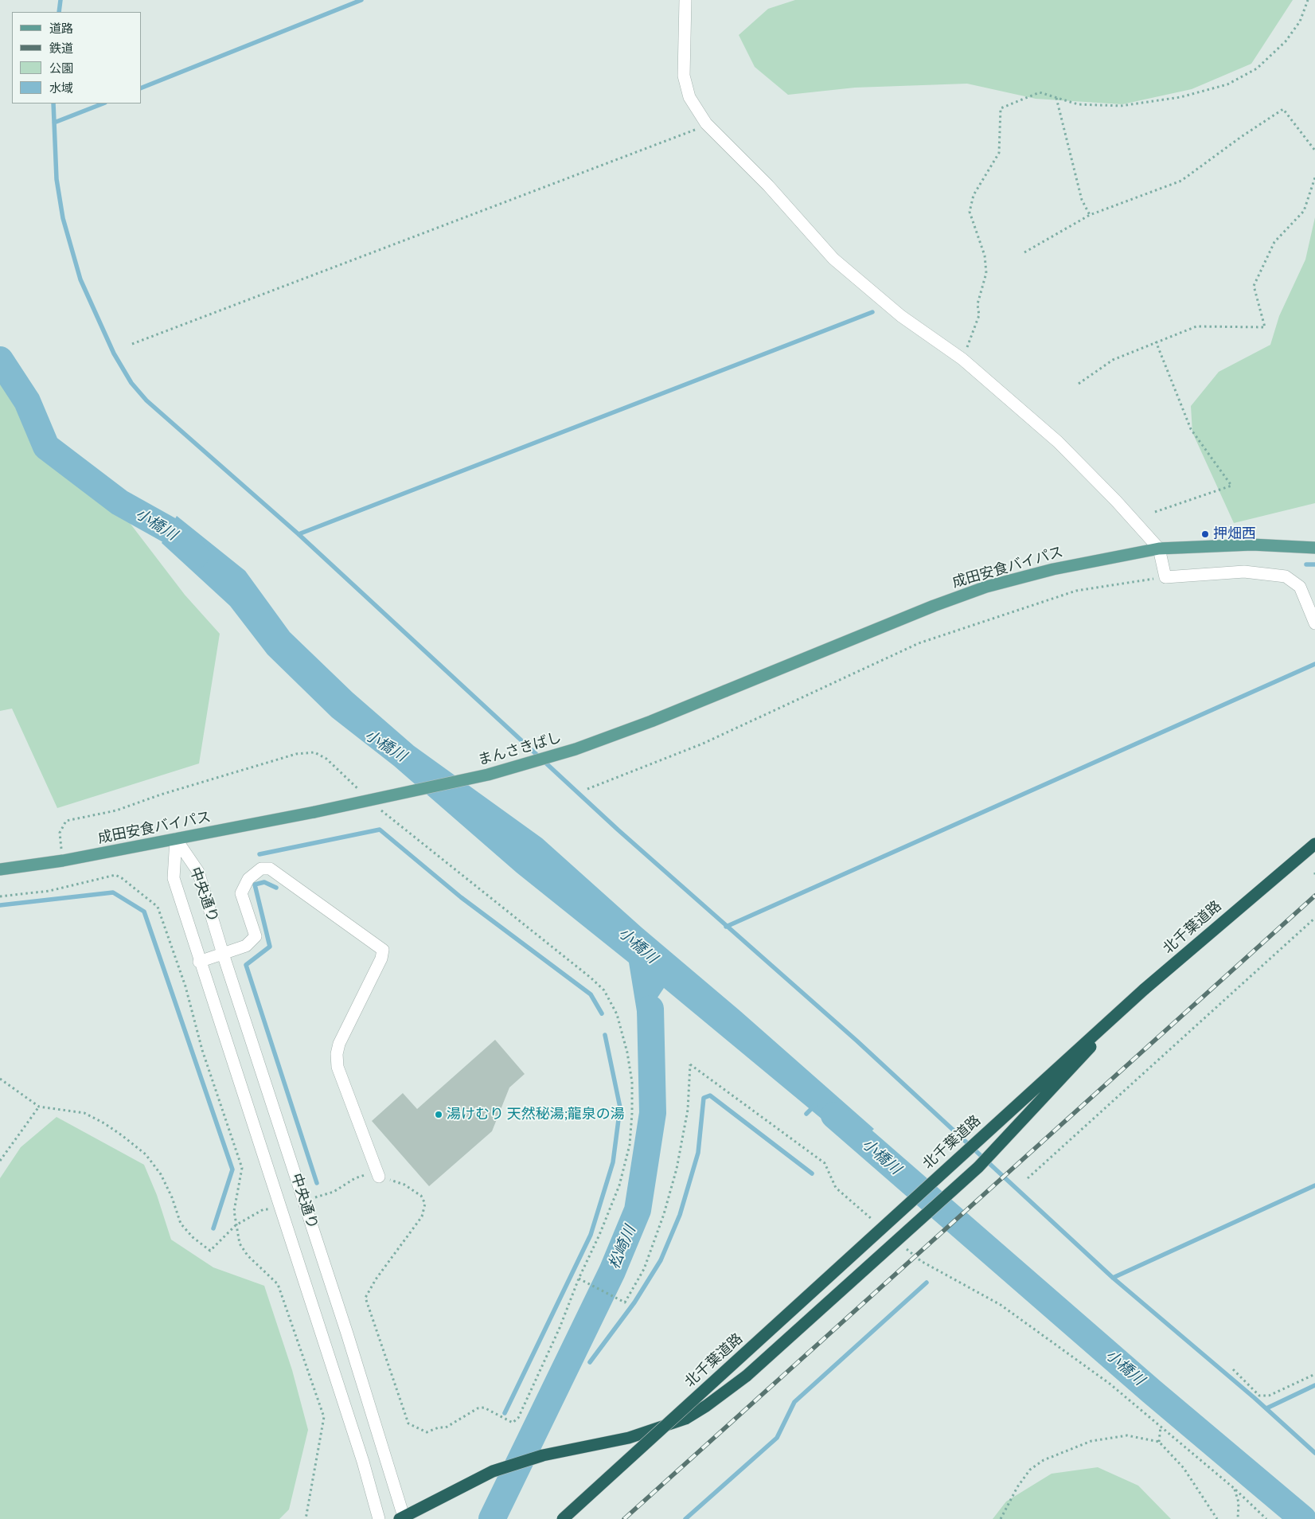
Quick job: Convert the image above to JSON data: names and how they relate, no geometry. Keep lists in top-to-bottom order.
{
  "streets": {
    "highway": ["北千葉道路"],
    "main road": ["成田安食バイパス", "まんさきばし"],
    "street": ["中央通り"]
  },
  "crossings": [
    ["成田安食バイパス", "まんさきばし"],
    ["成田安食バイパス", "中央通り"]
  ],
  "water": ["小橋川", "松崎川"],
  "places": ["押畑西", "湯けむり 天然秘湯;龍泉の湯"],
  "legend": [
    "道路",
    "鉄道",
    "公園",
    "水域"
  ]
}
